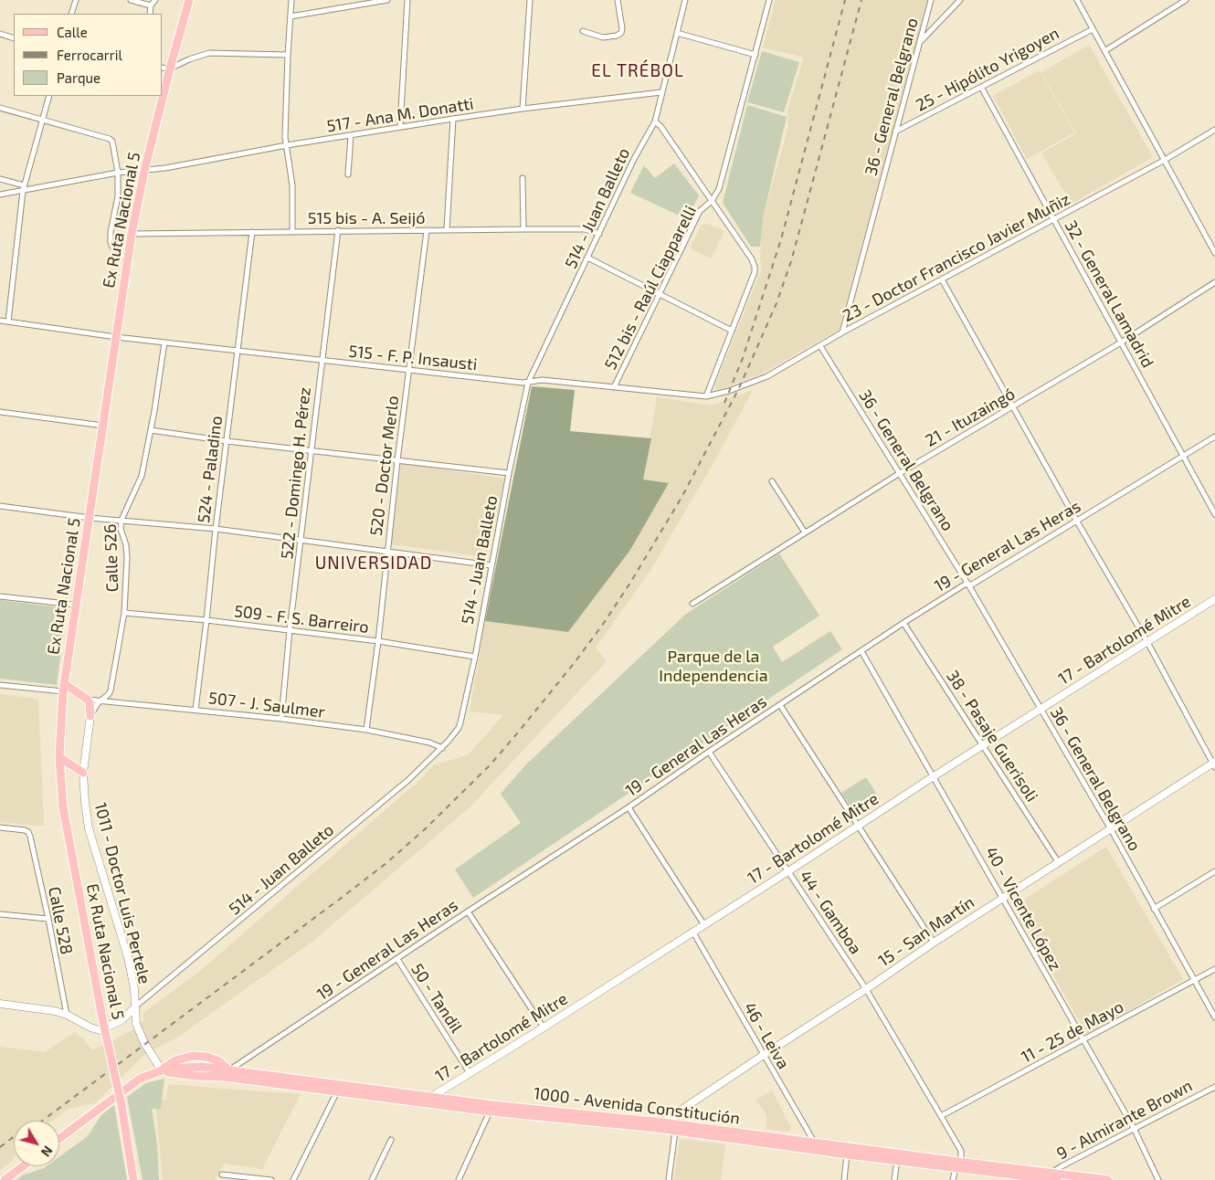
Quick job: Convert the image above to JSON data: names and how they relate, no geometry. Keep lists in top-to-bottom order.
{
  "streets": {
    "main road": ["Ex Ruta Nacional 5", "1000 - Avenida Constitución"],
    "street": [
      "25 - Hipólito Yrigoyen",
      "36 - General Belgrano",
      "517 - Ana M. Donatti",
      "514 - Juan Balleto",
      "515 bis - A. Seijó",
      "23 - Doctor Francisco Javier Muñiz",
      "512 bis - Raúl Ciapparelli",
      "32 - General Lamadrid",
      "515 - F. P. Insausti",
      "21 - Ituzaingó",
      "520 - Doctor Merlo",
      "524 - Paladino",
      "522 - Domingo H. Pérez",
      "19 - General Las Heras",
      "Calle 526",
      "509 - F. S. Barreiro",
      "17 - Bartolomé Mitre",
      "507 - J. Saulmer",
      "38 - Pasaje Guerisoli",
      "1011 - Doctor Luis Pertele",
      "40 - Vicente López",
      "44 - Gamboa",
      "Calle 528",
      "15 - San Martín",
      "50 - Tandil",
      "11 - 25 de Mayo",
      "46 - Leiva",
      "9 - Almirante Brown"
    ]
  },
  "crossings": [
    ["25 - Hipólito Yrigoyen", "36 - General Belgrano"],
    ["25 - Hipólito Yrigoyen", "32 - General Lamadrid"],
    ["36 - General Belgrano", "23 - Doctor Francisco Javier Muñiz"],
    ["36 - General Belgrano", "21 - Ituzaingó"],
    ["36 - General Belgrano", "19 - General Las Heras"],
    ["36 - General Belgrano", "17 - Bartolomé Mitre"],
    ["36 - General Belgrano", "15 - San Martín"],
    ["36 - General Belgrano", "11 - 25 de Mayo"],
    ["517 - Ana M. Donatti", "514 - Juan Balleto"],
    ["517 - Ana M. Donatti", "Ex Ruta Nacional 5"],
    ["514 - Juan Balleto", "515 bis - A. Seijó"],
    ["514 - Juan Balleto", "515 - F. P. Insausti"],
    ["514 - Juan Balleto", "509 - F. S. Barreiro"],
    ["514 - Juan Balleto", "507 - J. Saulmer"],
    ["514 - Juan Balleto", "1011 - Doctor Luis Pertele"],
    ["515 bis - A. Seijó", "Ex Ruta Nacional 5"],
    ["515 bis - A. Seijó", "520 - Doctor Merlo"],
    ["515 bis - A. Seijó", "524 - Paladino"],
    ["515 bis - A. Seijó", "522 - Domingo H. Pérez"],
    ["Ex Ruta Nacional 5", "515 - F. P. Insausti"],
    ["23 - Doctor Francisco Javier Muñiz", "32 - General Lamadrid"],
    ["23 - Doctor Francisco Javier Muñiz", "515 - F. P. Insausti"],
    ["512 bis - Raúl Ciapparelli", "515 - F. P. Insausti"],
    ["32 - General Lamadrid", "21 - Ituzaingó"],
    ["32 - General Lamadrid", "19 - General Las Heras"],
    ["515 - F. P. Insausti", "520 - Doctor Merlo"],
    ["515 - F. P. Insausti", "524 - Paladino"],
    ["515 - F. P. Insausti", "522 - Domingo H. Pérez"],
    ["515 - F. P. Insausti", "Calle 526"],
    ["520 - Doctor Merlo", "509 - F. S. Barreiro"],
    ["520 - Doctor Merlo", "507 - J. Saulmer"],
    ["524 - Paladino", "509 - F. S. Barreiro"],
    ["524 - Paladino", "507 - J. Saulmer"],
    ["522 - Domingo H. Pérez", "509 - F. S. Barreiro"],
    ["522 - Domingo H. Pérez", "507 - J. Saulmer"],
    ["19 - General Las Heras", "38 - Pasaje Guerisoli"],
    ["19 - General Las Heras", "40 - Vicente López"],
    ["19 - General Las Heras", "44 - Gamboa"],
    ["19 - General Las Heras", "50 - Tandil"],
    ["19 - General Las Heras", "1000 - Avenida Constitución"],
    ["Calle 526", "509 - F. S. Barreiro"],
    ["Calle 526", "507 - J. Saulmer"],
    ["Calle 526", "1011 - Doctor Luis Pertele"],
    ["17 - Bartolomé Mitre", "38 - Pasaje Guerisoli"],
    ["17 - Bartolomé Mitre", "40 - Vicente López"],
    ["17 - Bartolomé Mitre", "44 - Gamboa"],
    ["17 - Bartolomé Mitre", "50 - Tandil"],
    ["17 - Bartolomé Mitre", "46 - Leiva"],
    ["17 - Bartolomé Mitre", "1000 - Avenida Constitución"],
    ["38 - Pasaje Guerisoli", "15 - San Martín"],
    ["1011 - Doctor Luis Pertele", "1000 - Avenida Constitución"],
    ["40 - Vicente López", "15 - San Martín"],
    ["40 - Vicente López", "11 - 25 de Mayo"],
    ["40 - Vicente López", "9 - Almirante Brown"],
    ["44 - Gamboa", "15 - San Martín"],
    ["44 - Gamboa", "11 - 25 de Mayo"],
    ["44 - Gamboa", "1000 - Avenida Constitución"],
    ["15 - San Martín", "46 - Leiva"],
    ["15 - San Martín", "1000 - Avenida Constitución"],
    ["46 - Leiva", "1000 - Avenida Constitución"],
    ["1000 - Avenida Constitución", "9 - Almirante Brown"]
  ],
  "districts": ["EL TRÉBOL", "UNIVERSIDAD"],
  "parks": ["Parque de la Independencia"],
  "legend": ["Calle", "Ferrocarril", "Parque"],
  "north": "bottom right"
}
